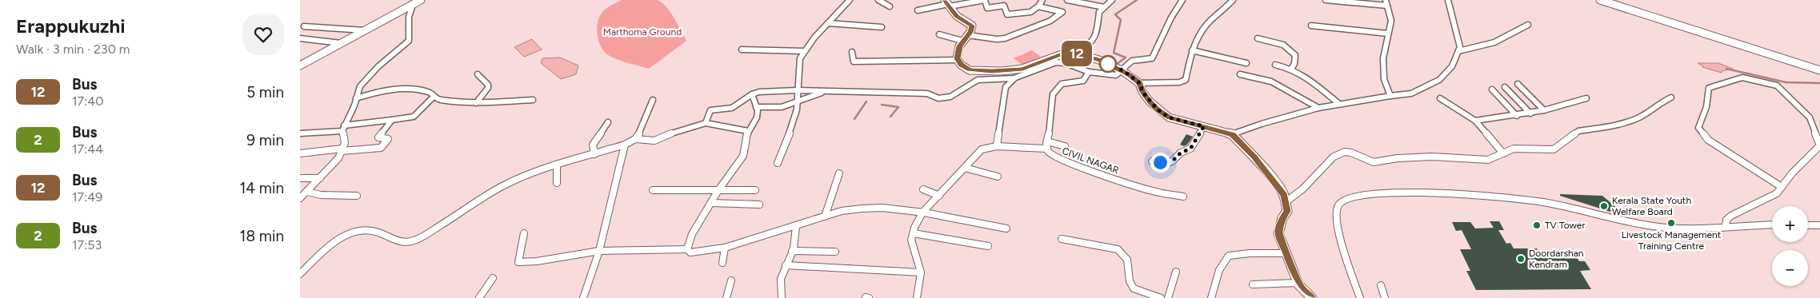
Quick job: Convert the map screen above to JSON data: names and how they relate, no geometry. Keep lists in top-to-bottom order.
{
  "streets": {
    "street": ["CIVIL NAGAR"]
  },
  "parks": ["Marthoma Ground"],
  "places": [
    "Kerala State Youth Welfare Board",
    "Livestock Management Training Centre",
    "TV Tower",
    "Doordarshan Kendram"
  ],
  "lines": ["bus line 12"],
  "page": {
    "heading": ["Erappukuzhi", "Walk · 3 min · 230 m"],
    "on_map": "12",
    "list": [
      {
        "mark": "12",
        "name": "Bus",
        "note": "17:40",
        "value": "5 min"
      },
      {
        "mark": "2",
        "name": "Bus",
        "note": "17:44",
        "value": "9 min"
      },
      {
        "mark": "12",
        "name": "Bus",
        "note": "17:49",
        "value": "14 min"
      },
      {
        "mark": "2",
        "name": "Bus",
        "note": "17:53",
        "value": "18 min"
      }
    ],
    "map_buttons": ["+", "−"]
  }
}
